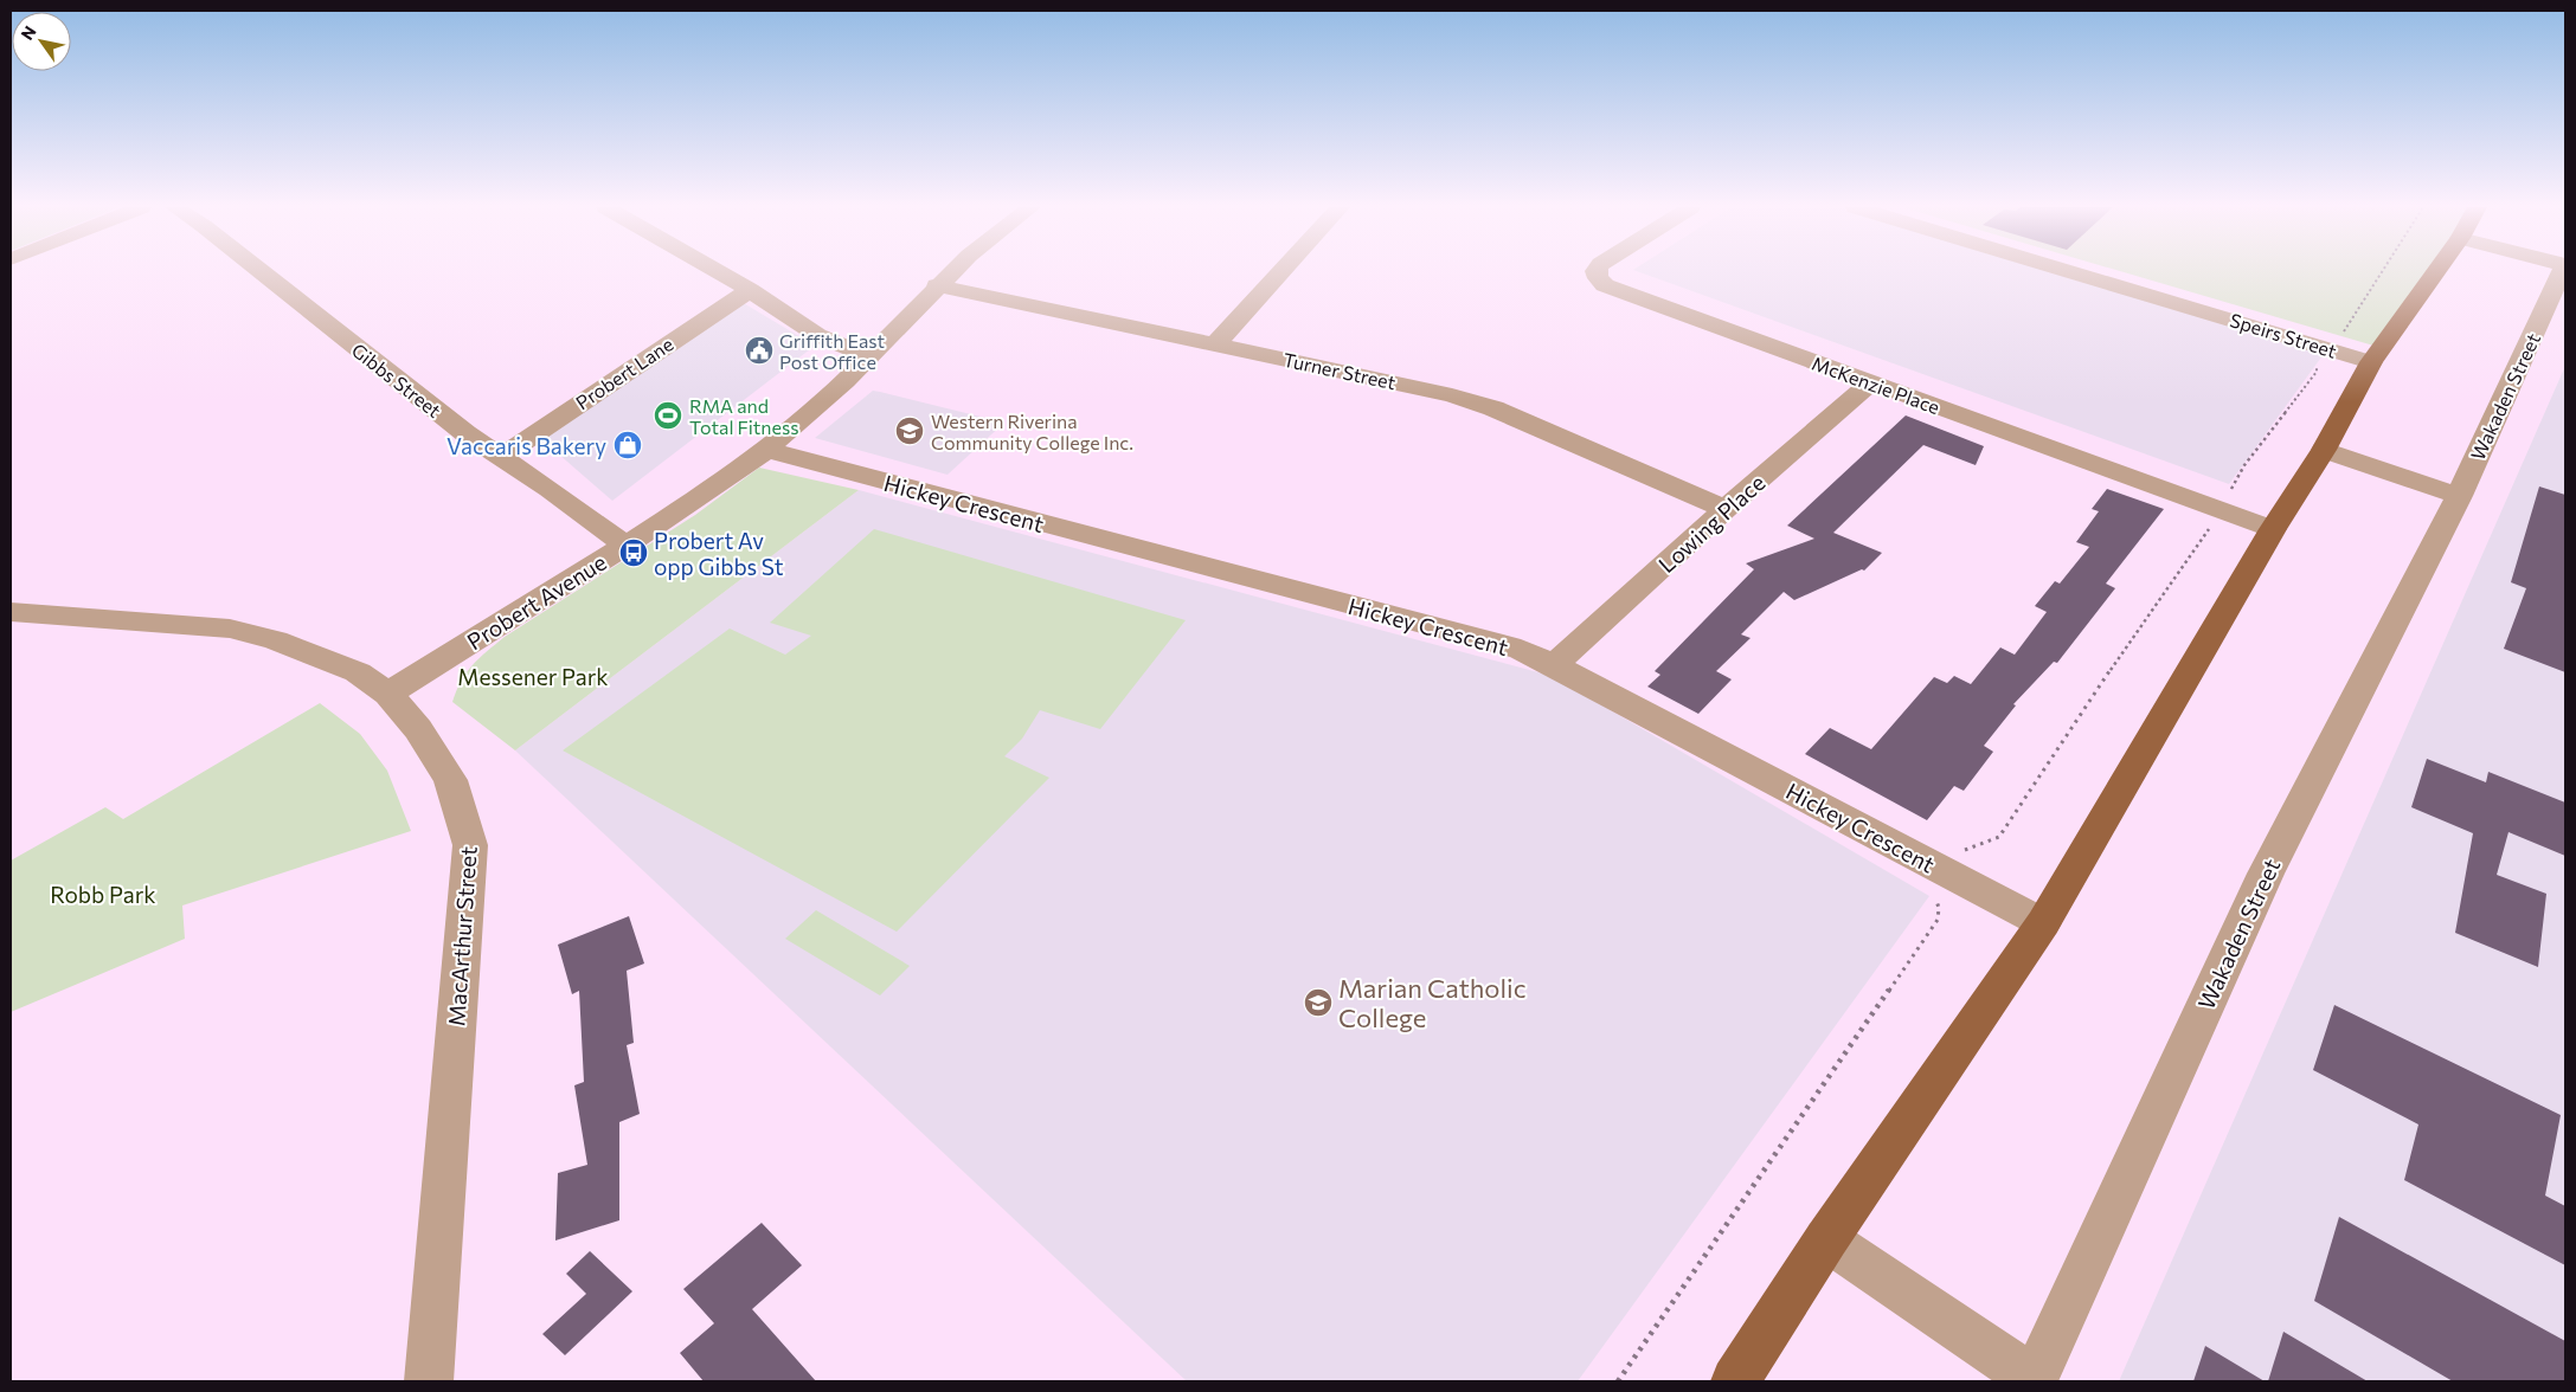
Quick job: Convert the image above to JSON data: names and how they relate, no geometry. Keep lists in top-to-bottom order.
{
  "streets": {
    "street": [
      "Speirs Street",
      "Turner Street",
      "Probert Lane",
      "Gibbs Street",
      "McKenzie Place",
      "Wakaden Street",
      "Hickey Crescent",
      "Lowing Place",
      "Probert Avenue",
      "MacArthur Street"
    ]
  },
  "crossings": [
    ["Turner Street", "Lowing Place"],
    ["Turner Street", "Probert Avenue"],
    ["Probert Lane", "Gibbs Street"],
    ["Gibbs Street", "Probert Avenue"],
    ["McKenzie Place", "Lowing Place"],
    ["Hickey Crescent", "Lowing Place"],
    ["Hickey Crescent", "Probert Avenue"],
    ["Probert Avenue", "MacArthur Street"]
  ],
  "parks": ["Messener Park", "Robb Park"],
  "places": {
    "public building": ["Griffith East Post Office"],
    "sports": ["RMA and Total Fitness"],
    "school or university": ["Western Riverina Community College Inc.", "Marian Catholic College"],
    "shop": ["Vaccaris Bakery"],
    "bus stop": ["Probert Av opp Gibbs St"]
  },
  "north": "top left"
}
